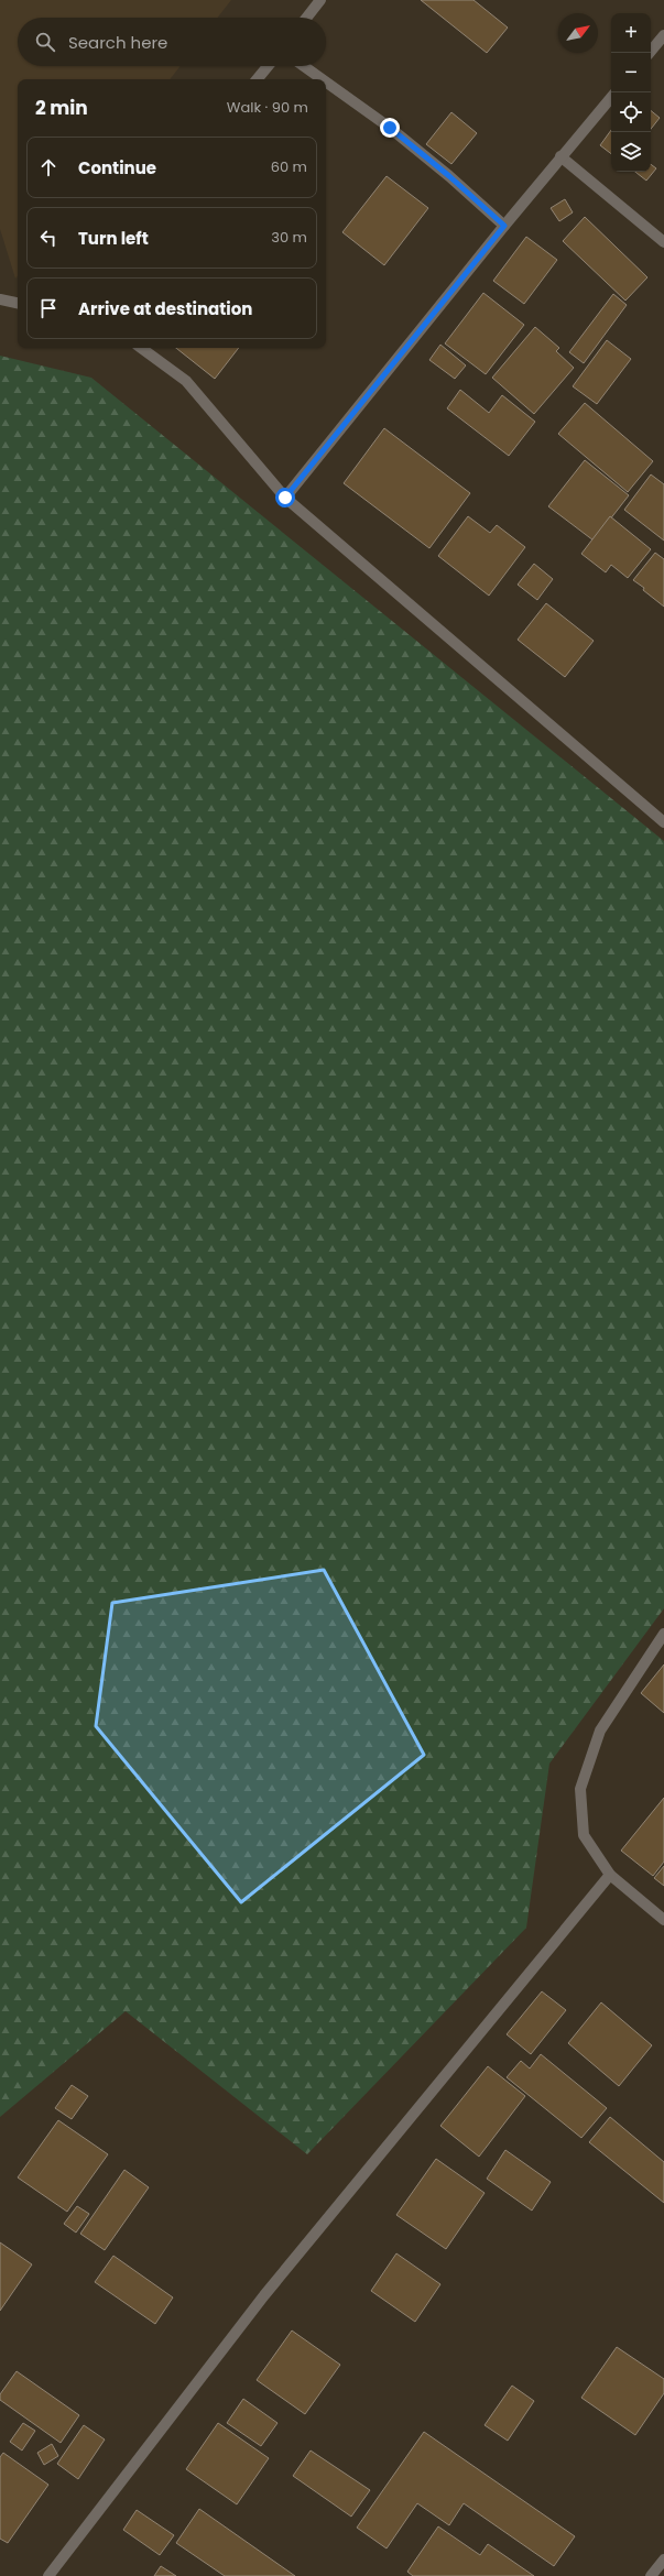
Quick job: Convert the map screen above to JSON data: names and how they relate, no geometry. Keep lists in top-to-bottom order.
{
  "north": "top right",
  "page": {
    "map_buttons": ["+", "−"],
    "search": "Search here",
    "heading": ["2 min", "Walk · 90 m"],
    "list": [
      ["Continue", "60 m"],
      ["Turn left", "30 m"],
      "Arrive at destination"
    ]
  }
}
